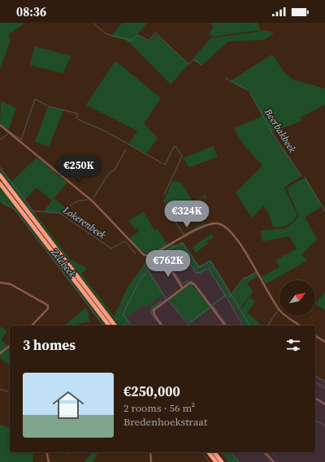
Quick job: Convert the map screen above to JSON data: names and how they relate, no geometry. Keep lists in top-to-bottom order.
{
  "water": ["Beerbakbeek", "Lokerenbeek", "Zelebeek"],
  "north": "top right",
  "page": {
    "status": "08:36",
    "price": ["€250K", "€324K", "€762K"],
    "heading": "3 homes",
    "list": [
      {
        "name": "€250,000",
        "note": "2 rooms · 56 m² · Bredenhoekstraat"
      }
    ]
  }
}
